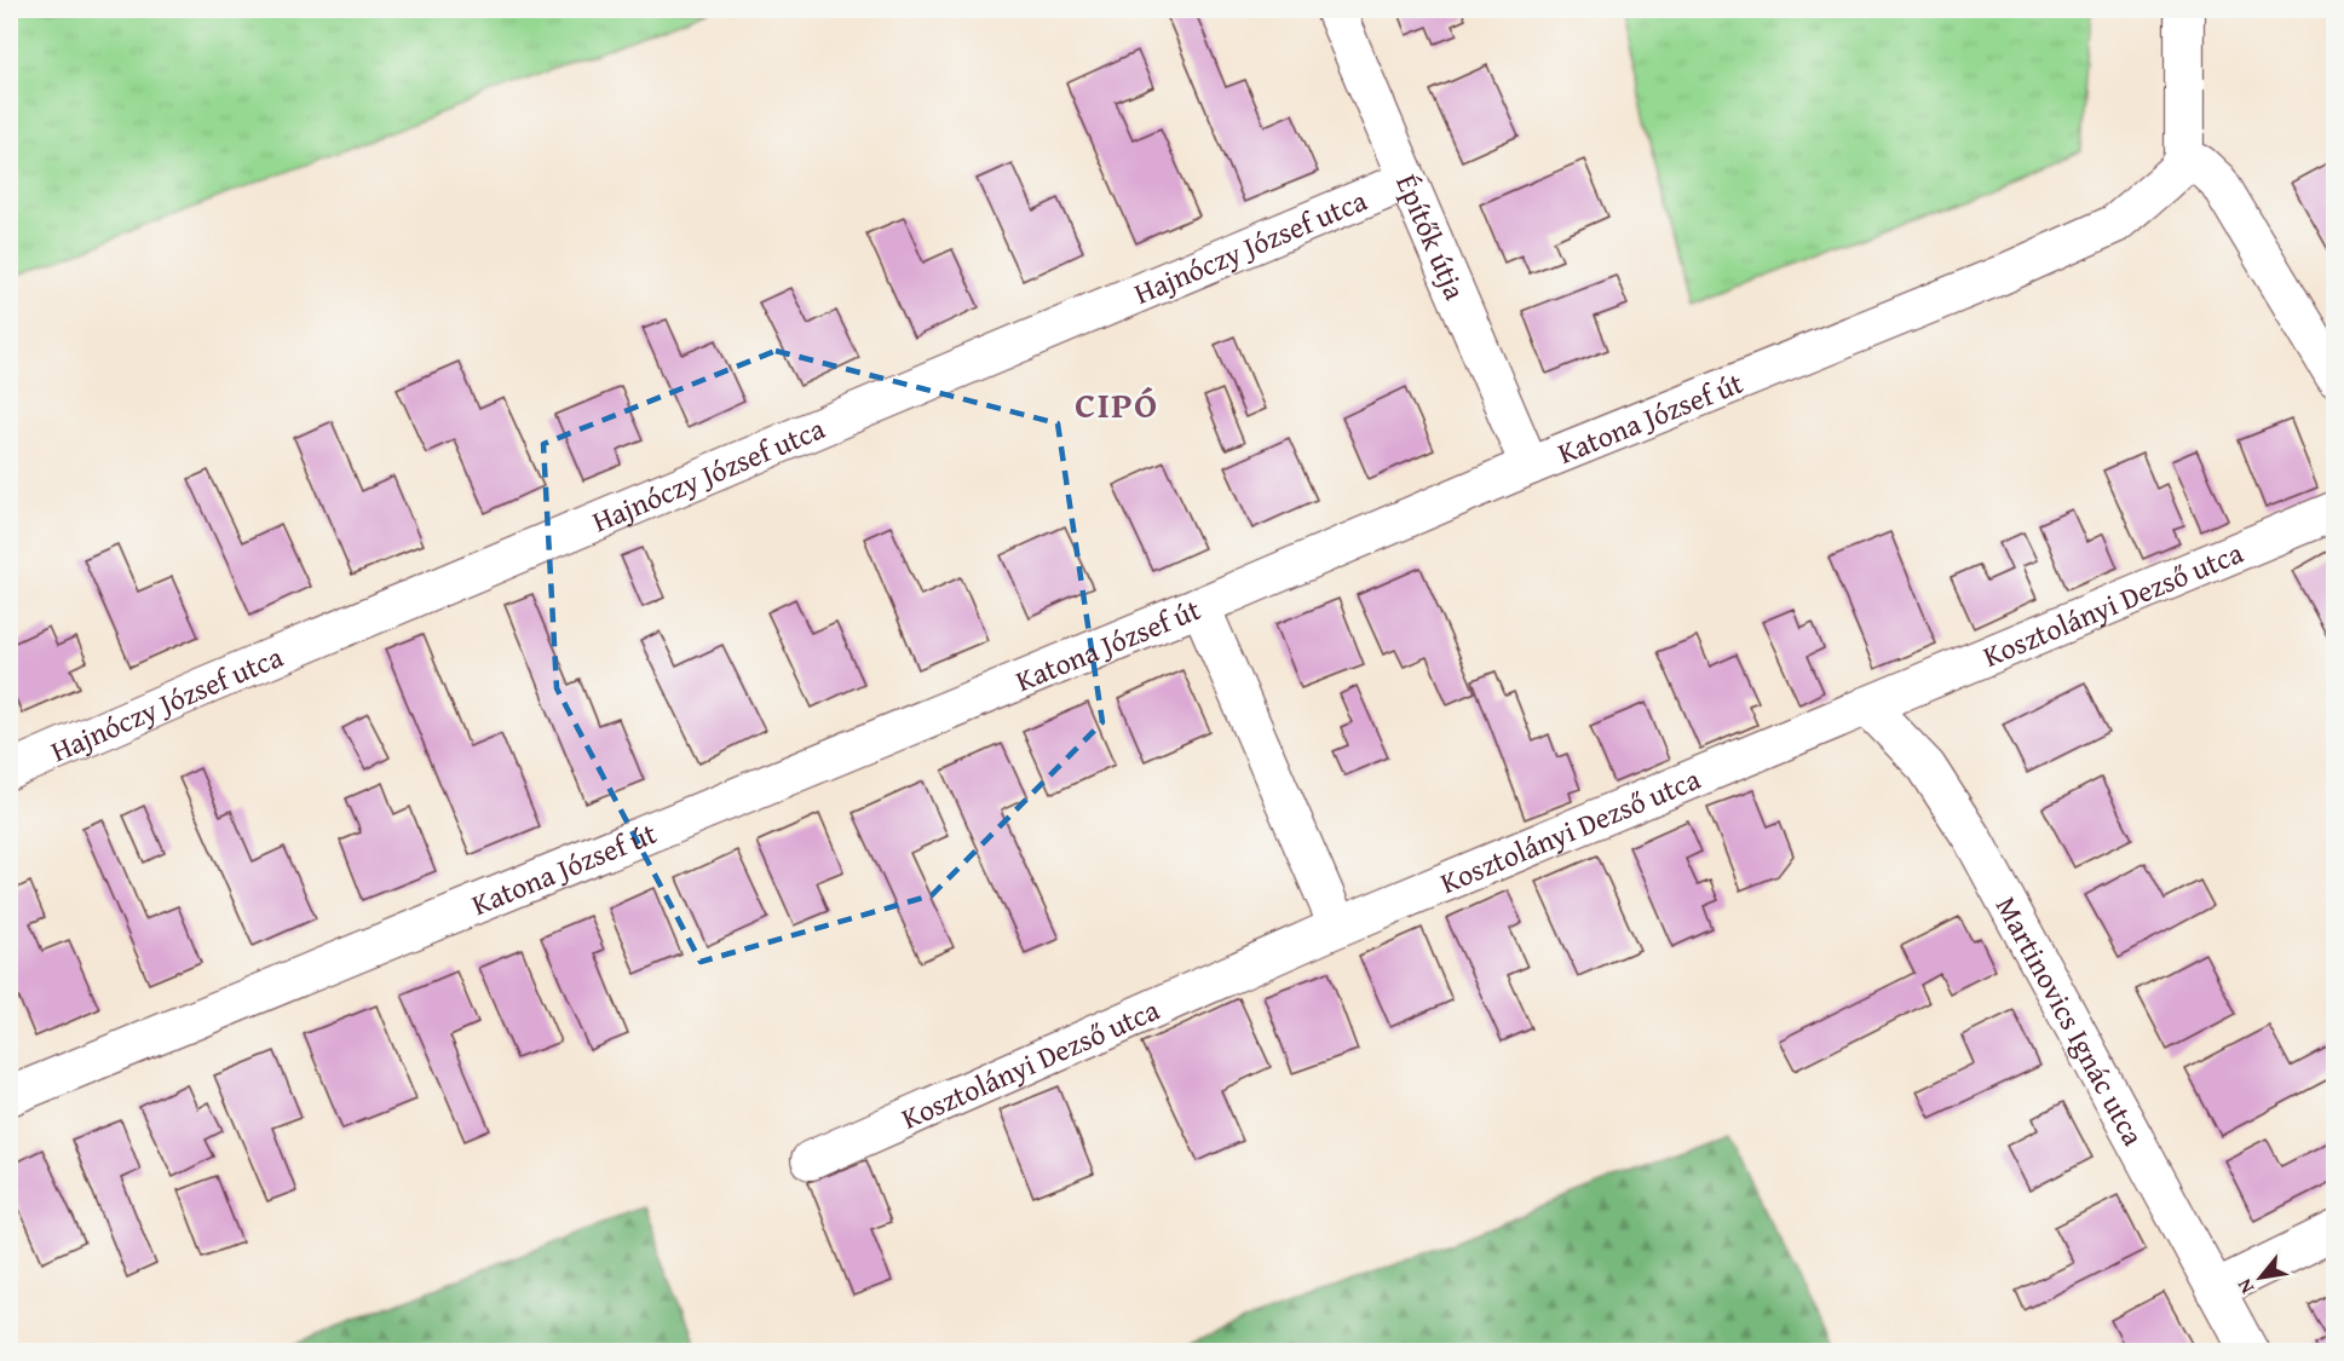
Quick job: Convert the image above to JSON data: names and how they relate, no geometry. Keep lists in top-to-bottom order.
{
  "streets": {
    "street": [
      "Építők útja",
      "Hajnóczy József utca",
      "Katona József út",
      "Kosztolányi Dezső utca",
      "Martinovics Ignác utca"
    ]
  },
  "crossings": [
    ["Építők útja", "Hajnóczy József utca"],
    ["Építők útja", "Katona József út"],
    ["Kosztolányi Dezső utca", "Martinovics Ignác utca"]
  ],
  "districts": ["CIPÓ"],
  "north": "bottom left"
}
